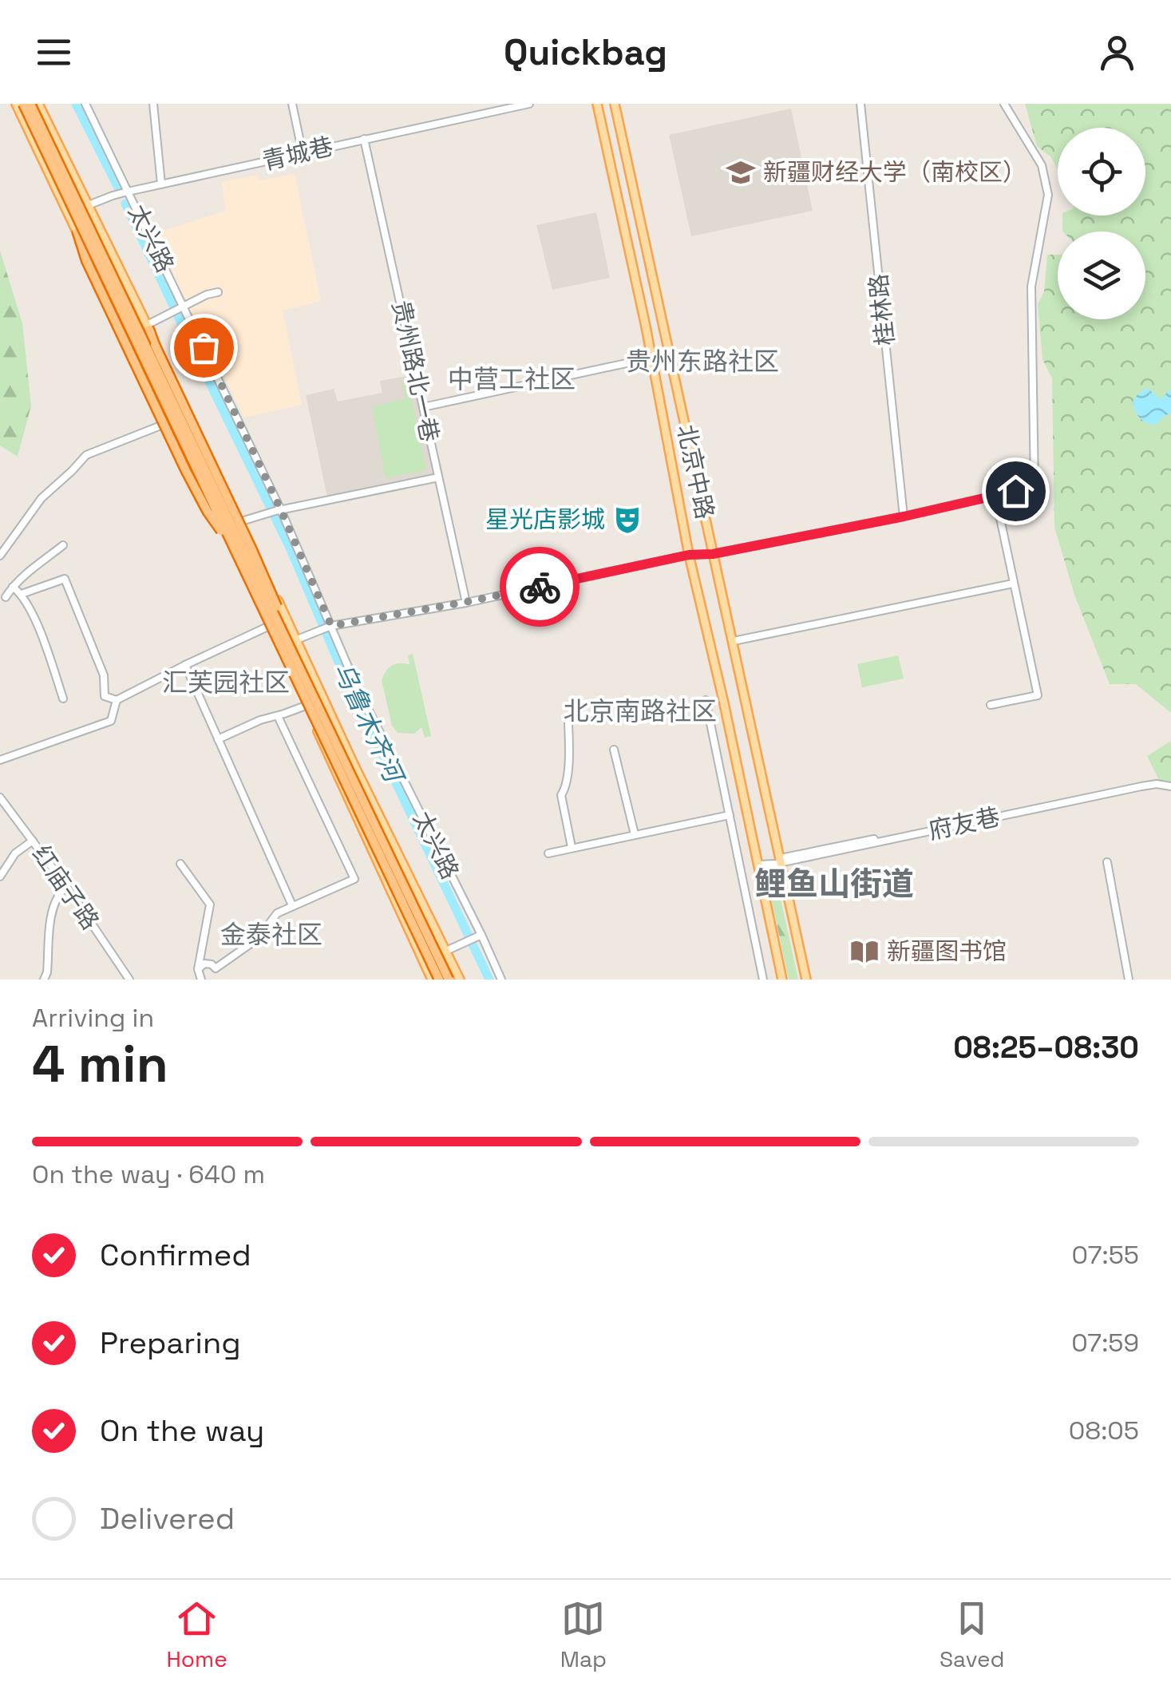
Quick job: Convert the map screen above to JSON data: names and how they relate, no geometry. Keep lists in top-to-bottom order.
{
  "streets": {
    "main road": ["北京中路"],
    "street": [
      "青城巷",
      "太兴路",
      "桂林路",
      "贵州路北一巷",
      "府友巷",
      "红庙子路"
    ]
  },
  "crossings": [
    ["青城巷", "太兴路"],
    ["青城巷", "贵州路北一巷"],
    ["北京中路", "府友巷"]
  ],
  "districts": [
    "贵州东路社区",
    "中营工社区",
    "汇芙园社区",
    "北京南路社区",
    "鲤鱼山街道",
    "金泰社区"
  ],
  "water": ["乌鲁木齐河"],
  "places": {
    "school or university": ["新疆财经大学（南校区）"],
    "theatre": ["星光店影城"],
    "library": ["新疆图书馆"]
  },
  "page": {
    "header": "Quickbag",
    "heading": ["4 min", "Arriving in", "08:25–08:30"],
    "bar": "On the way · 640 m",
    "list": [
      ["Confirmed", "07:55"],
      ["Preparing", "07:59"],
      ["On the way", "08:05"],
      "Delivered"
    ],
    "tabs": ["Home", "Map", "Saved"]
  }
}
